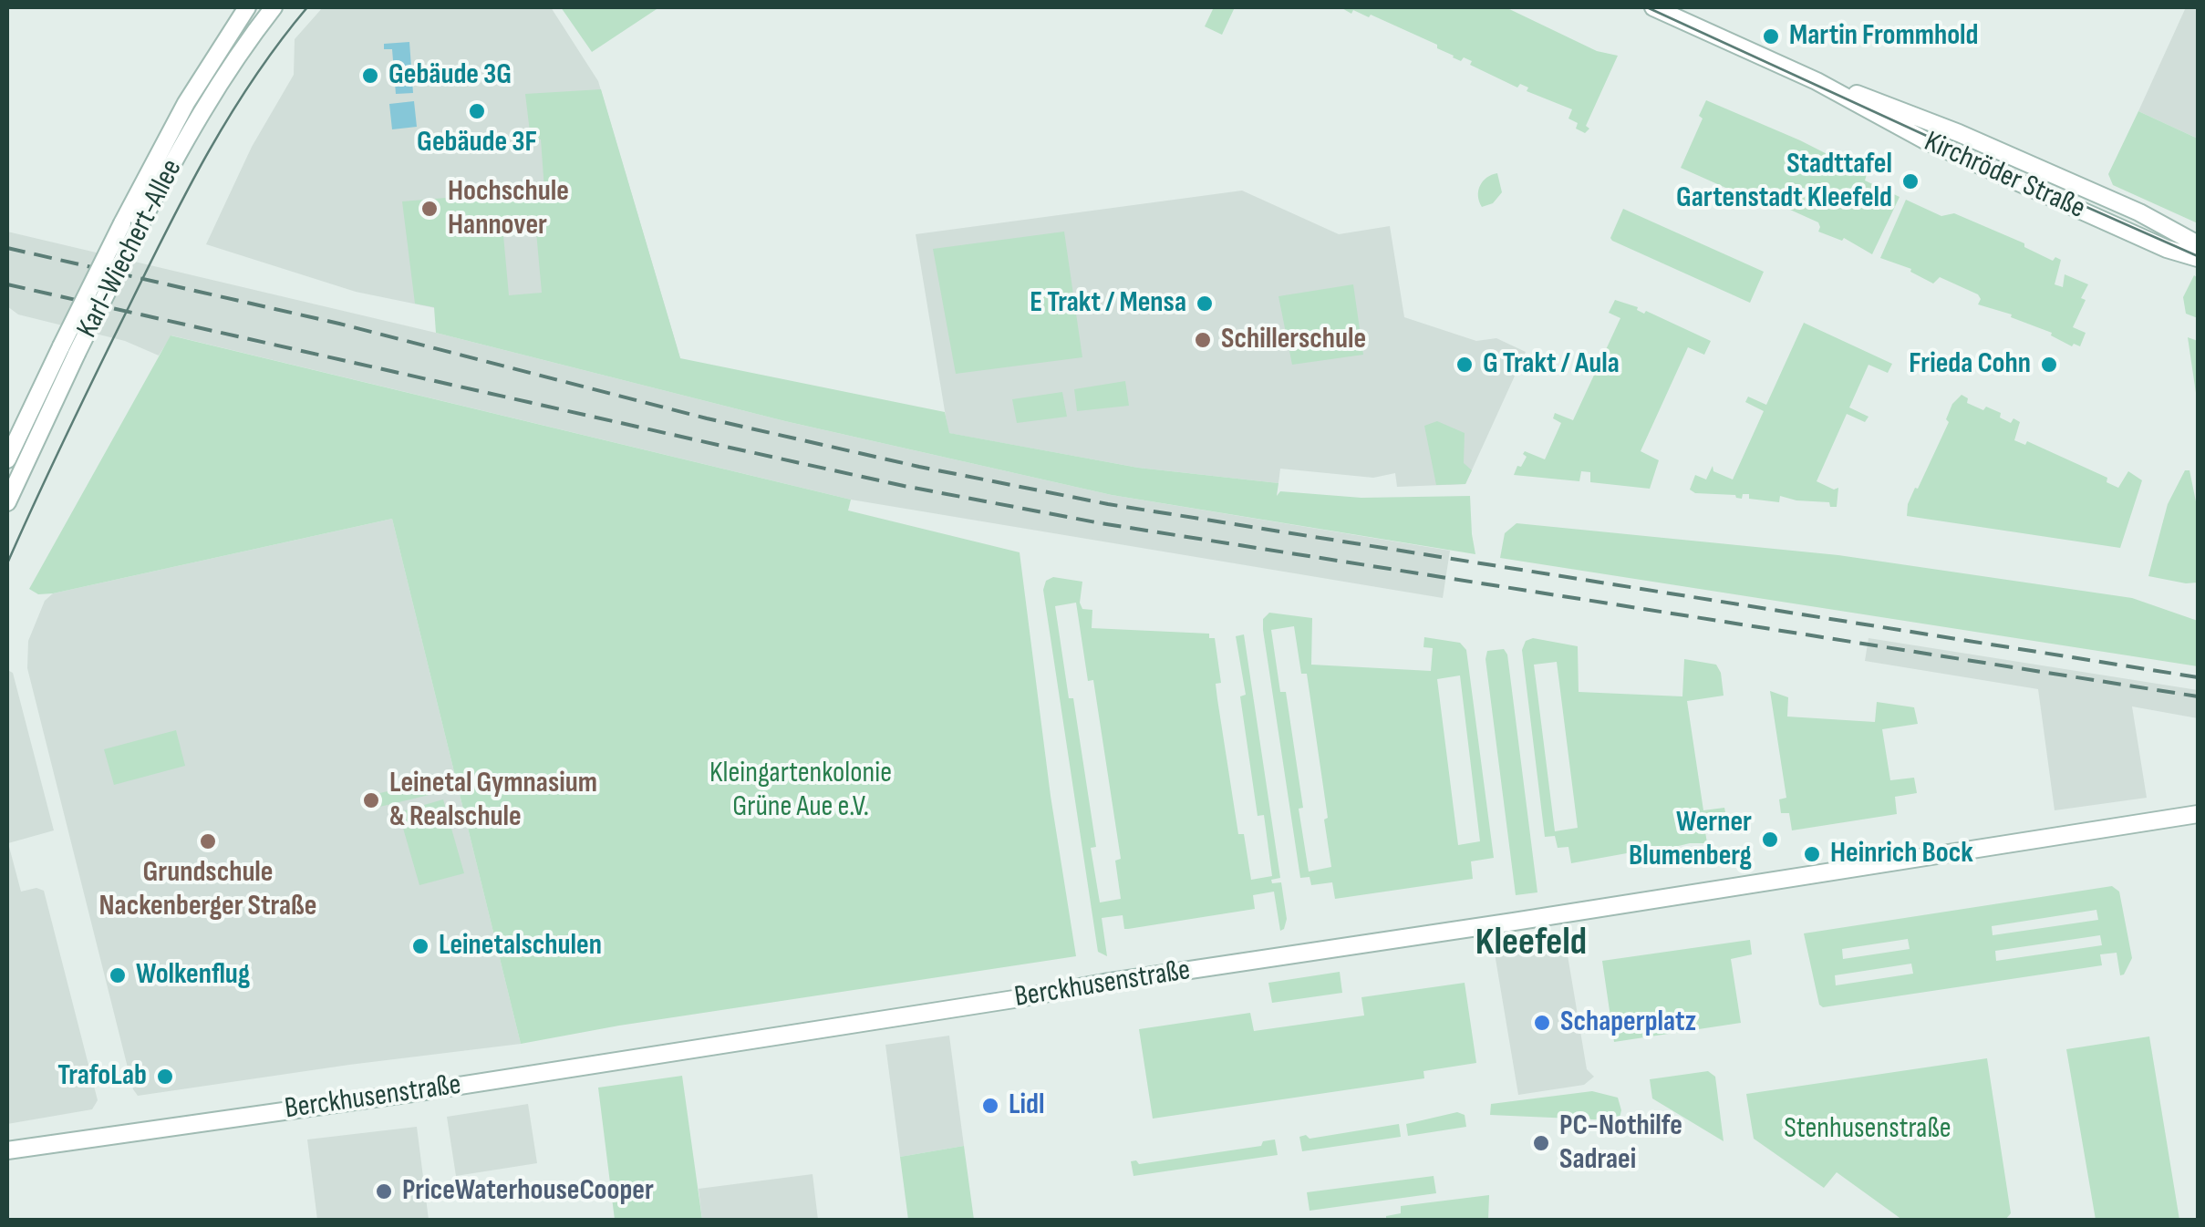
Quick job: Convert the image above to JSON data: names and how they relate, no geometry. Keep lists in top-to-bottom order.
{
  "streets": {
    "street": ["Kirchröder Straße", "Karl-Wiechert-Allee", "Berckhusenstraße"]
  },
  "districts": ["Kleefeld"],
  "parks": ["Kleingartenkolonie Grüne Aue e.V.", "Stenhusenstraße"],
  "places": [
    "Martin Frommhold",
    "Gebäude 3G",
    "Gebäude 3F",
    "Stadttafel Gartenstadt Kleefeld",
    "Hochschule Hannover",
    "E Trakt / Mensa",
    "Schillerschule",
    "G Trakt / Aula",
    "Frieda Cohn",
    "Leinetal Gymnasium & Realschule",
    "Werner Blumenberg",
    "Grundschule Nackenberger Straße",
    "Heinrich Bock",
    "Leinetalschulen",
    "Wolkenflug",
    "Schaperplatz",
    "TrafoLab",
    "Lidl",
    "PC-Nothilfe Sadraei",
    "PriceWaterhouseCooper"
  ]
}
